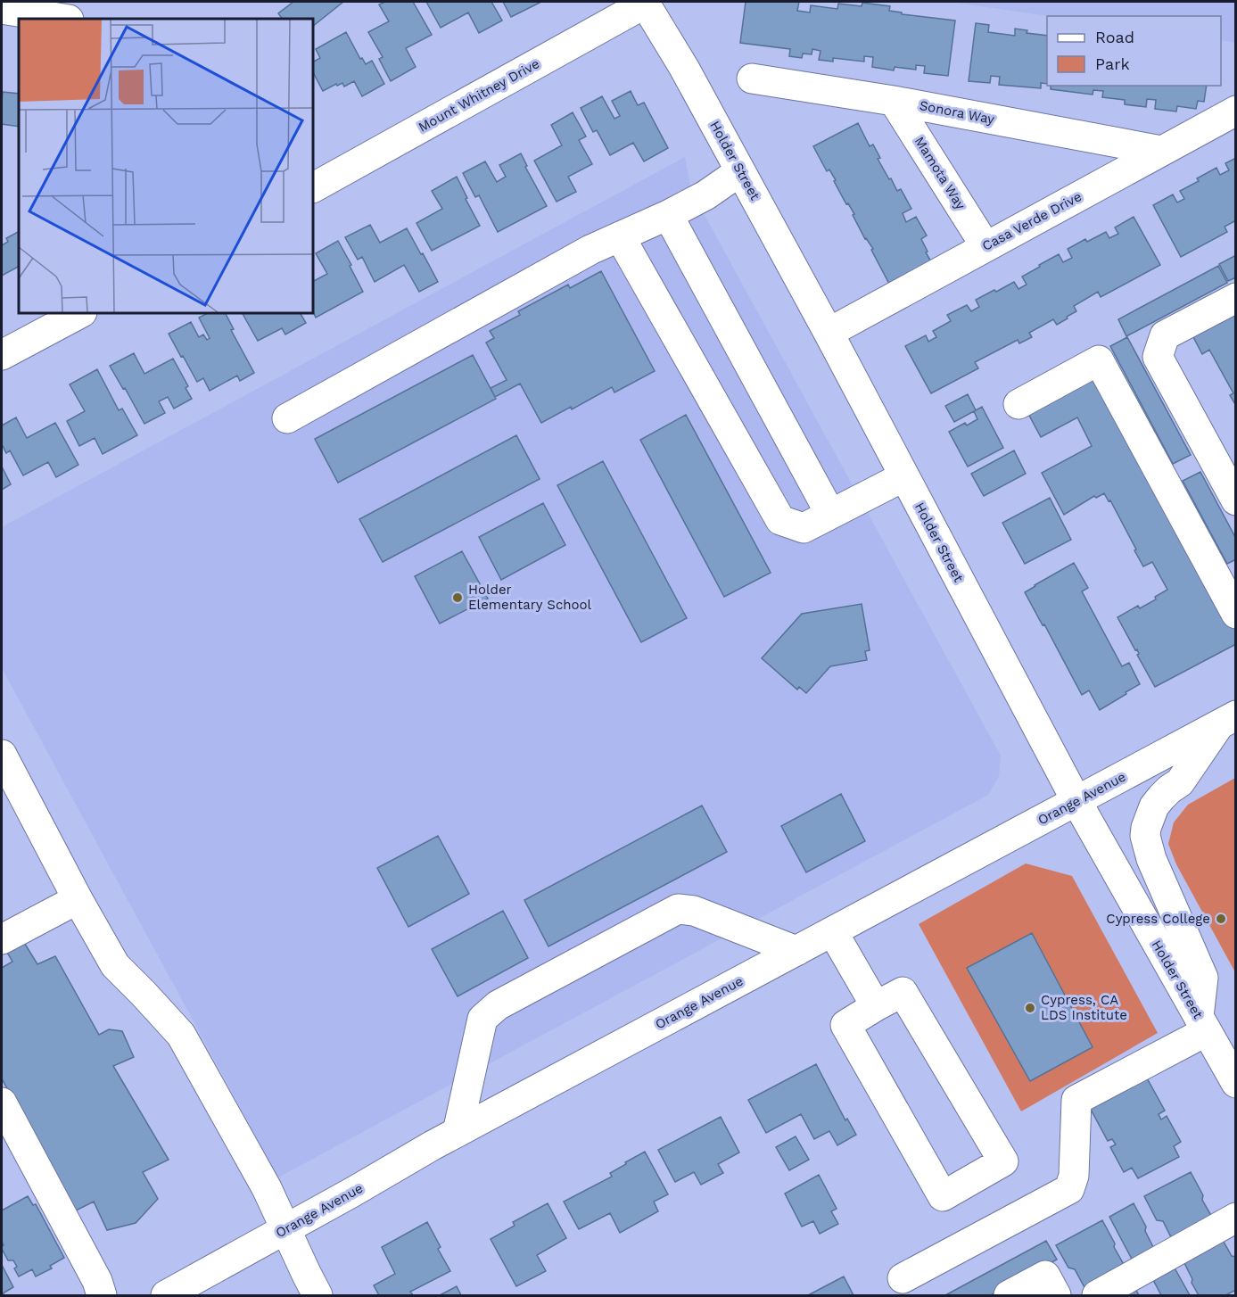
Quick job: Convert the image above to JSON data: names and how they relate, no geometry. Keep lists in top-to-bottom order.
{
  "streets": {
    "street": [
      "Mount Whitney Drive",
      "Sonora Way",
      "Holder Street",
      "Mamota Way",
      "Casa Verde Drive",
      "Orange Avenue"
    ]
  },
  "crossings": [
    ["Mount Whitney Drive", "Holder Street"],
    ["Sonora Way", "Mamota Way"],
    ["Sonora Way", "Casa Verde Drive"],
    ["Holder Street", "Casa Verde Drive"],
    ["Holder Street", "Orange Avenue"],
    ["Mamota Way", "Casa Verde Drive"]
  ],
  "places": ["Holder Elementary School", "Cypress College", "Cypress, CA LDS Institute"],
  "legend": ["Road", "Park"]
}
